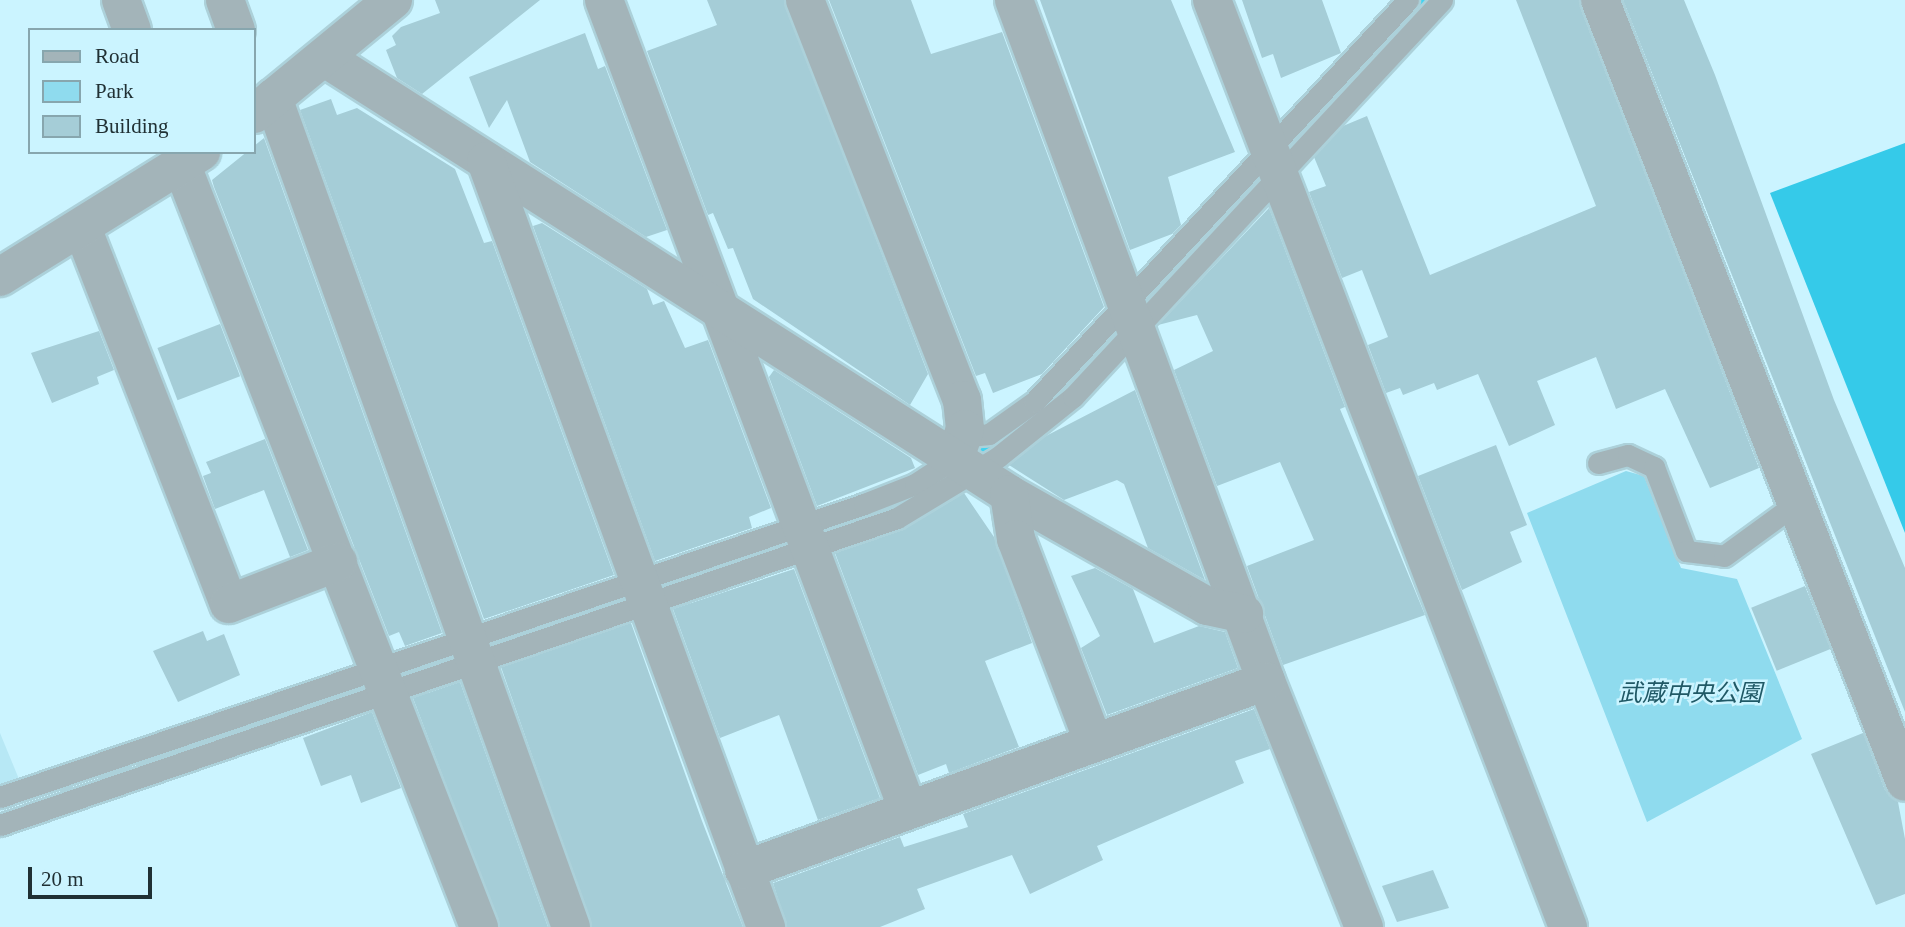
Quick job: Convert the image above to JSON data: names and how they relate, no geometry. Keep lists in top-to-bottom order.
{
  "parks": ["武蔵中央公園"],
  "legend": ["Road", "Park", "Building"],
  "scale_bar": "20 m"
}
